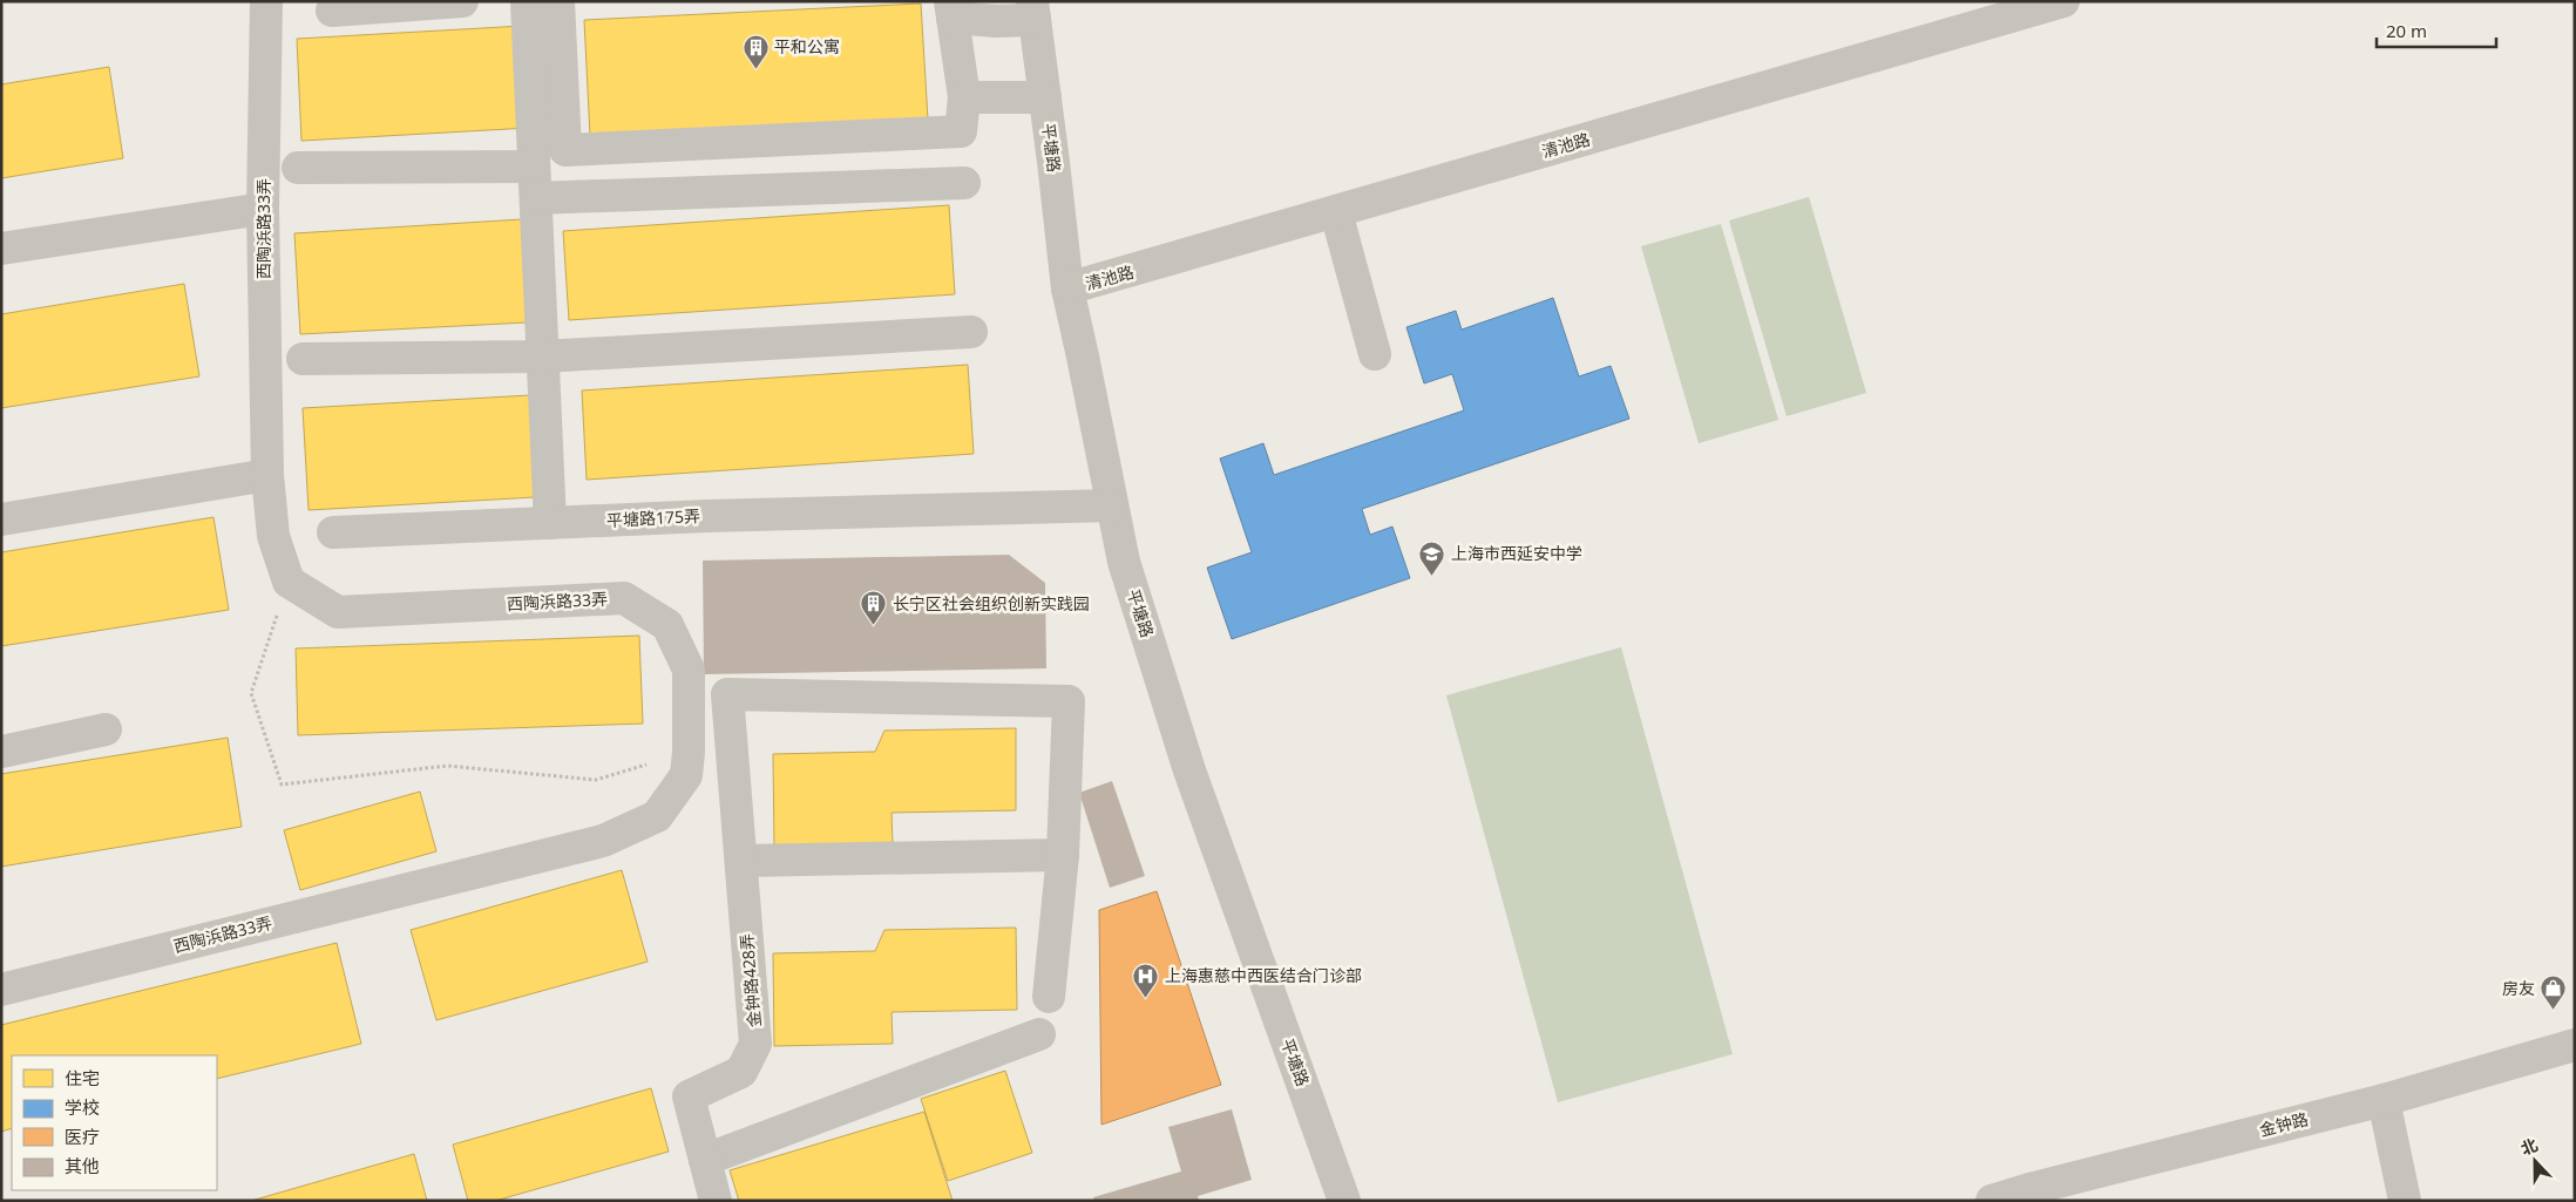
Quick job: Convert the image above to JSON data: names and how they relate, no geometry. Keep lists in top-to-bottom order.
{
  "streets": {
    "street": [
      "清池路",
      "平塘路",
      "西陶浜路33弄",
      "平塘路175弄",
      "金钟路428弄",
      "金钟路"
    ]
  },
  "crossings": [
    ["清池路", "平塘路"],
    ["平塘路", "平塘路175弄"]
  ],
  "places": {
    "building": ["平和公寓", "长宁区社会组织创新实践园"],
    "school or university": ["上海市西延安中学"],
    "hospital": ["上海惠慈中西医结合门诊部"],
    "shop": ["房友"]
  },
  "legend": [
    "住宅",
    "学校",
    "医疗",
    "其他"
  ],
  "scale_bar": "20 m",
  "north": "top"
}
